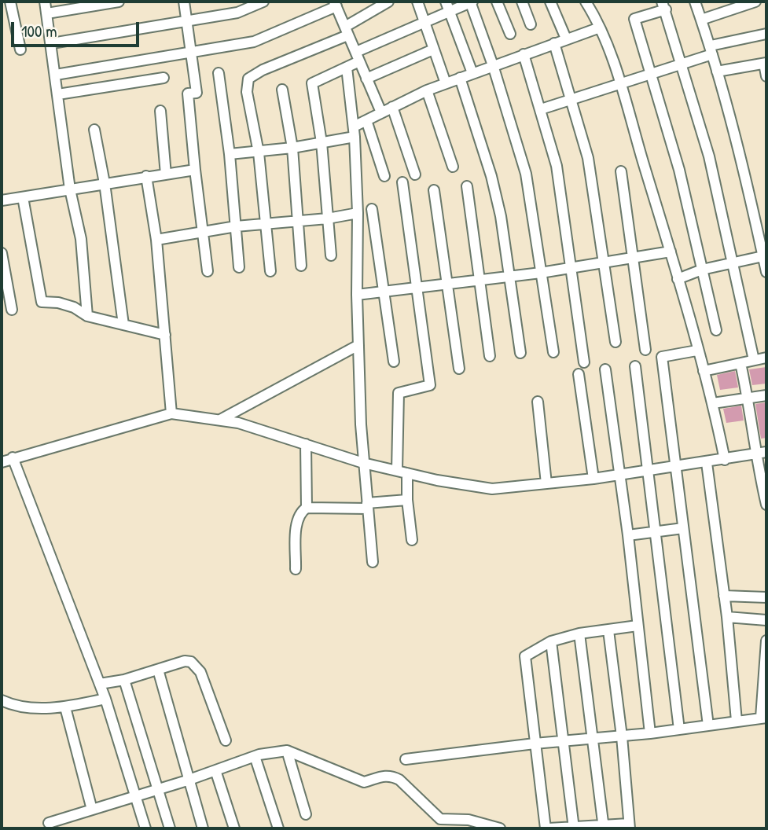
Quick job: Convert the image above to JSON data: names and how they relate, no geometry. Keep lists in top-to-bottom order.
{
  "scale_bar": "100 m"
}
